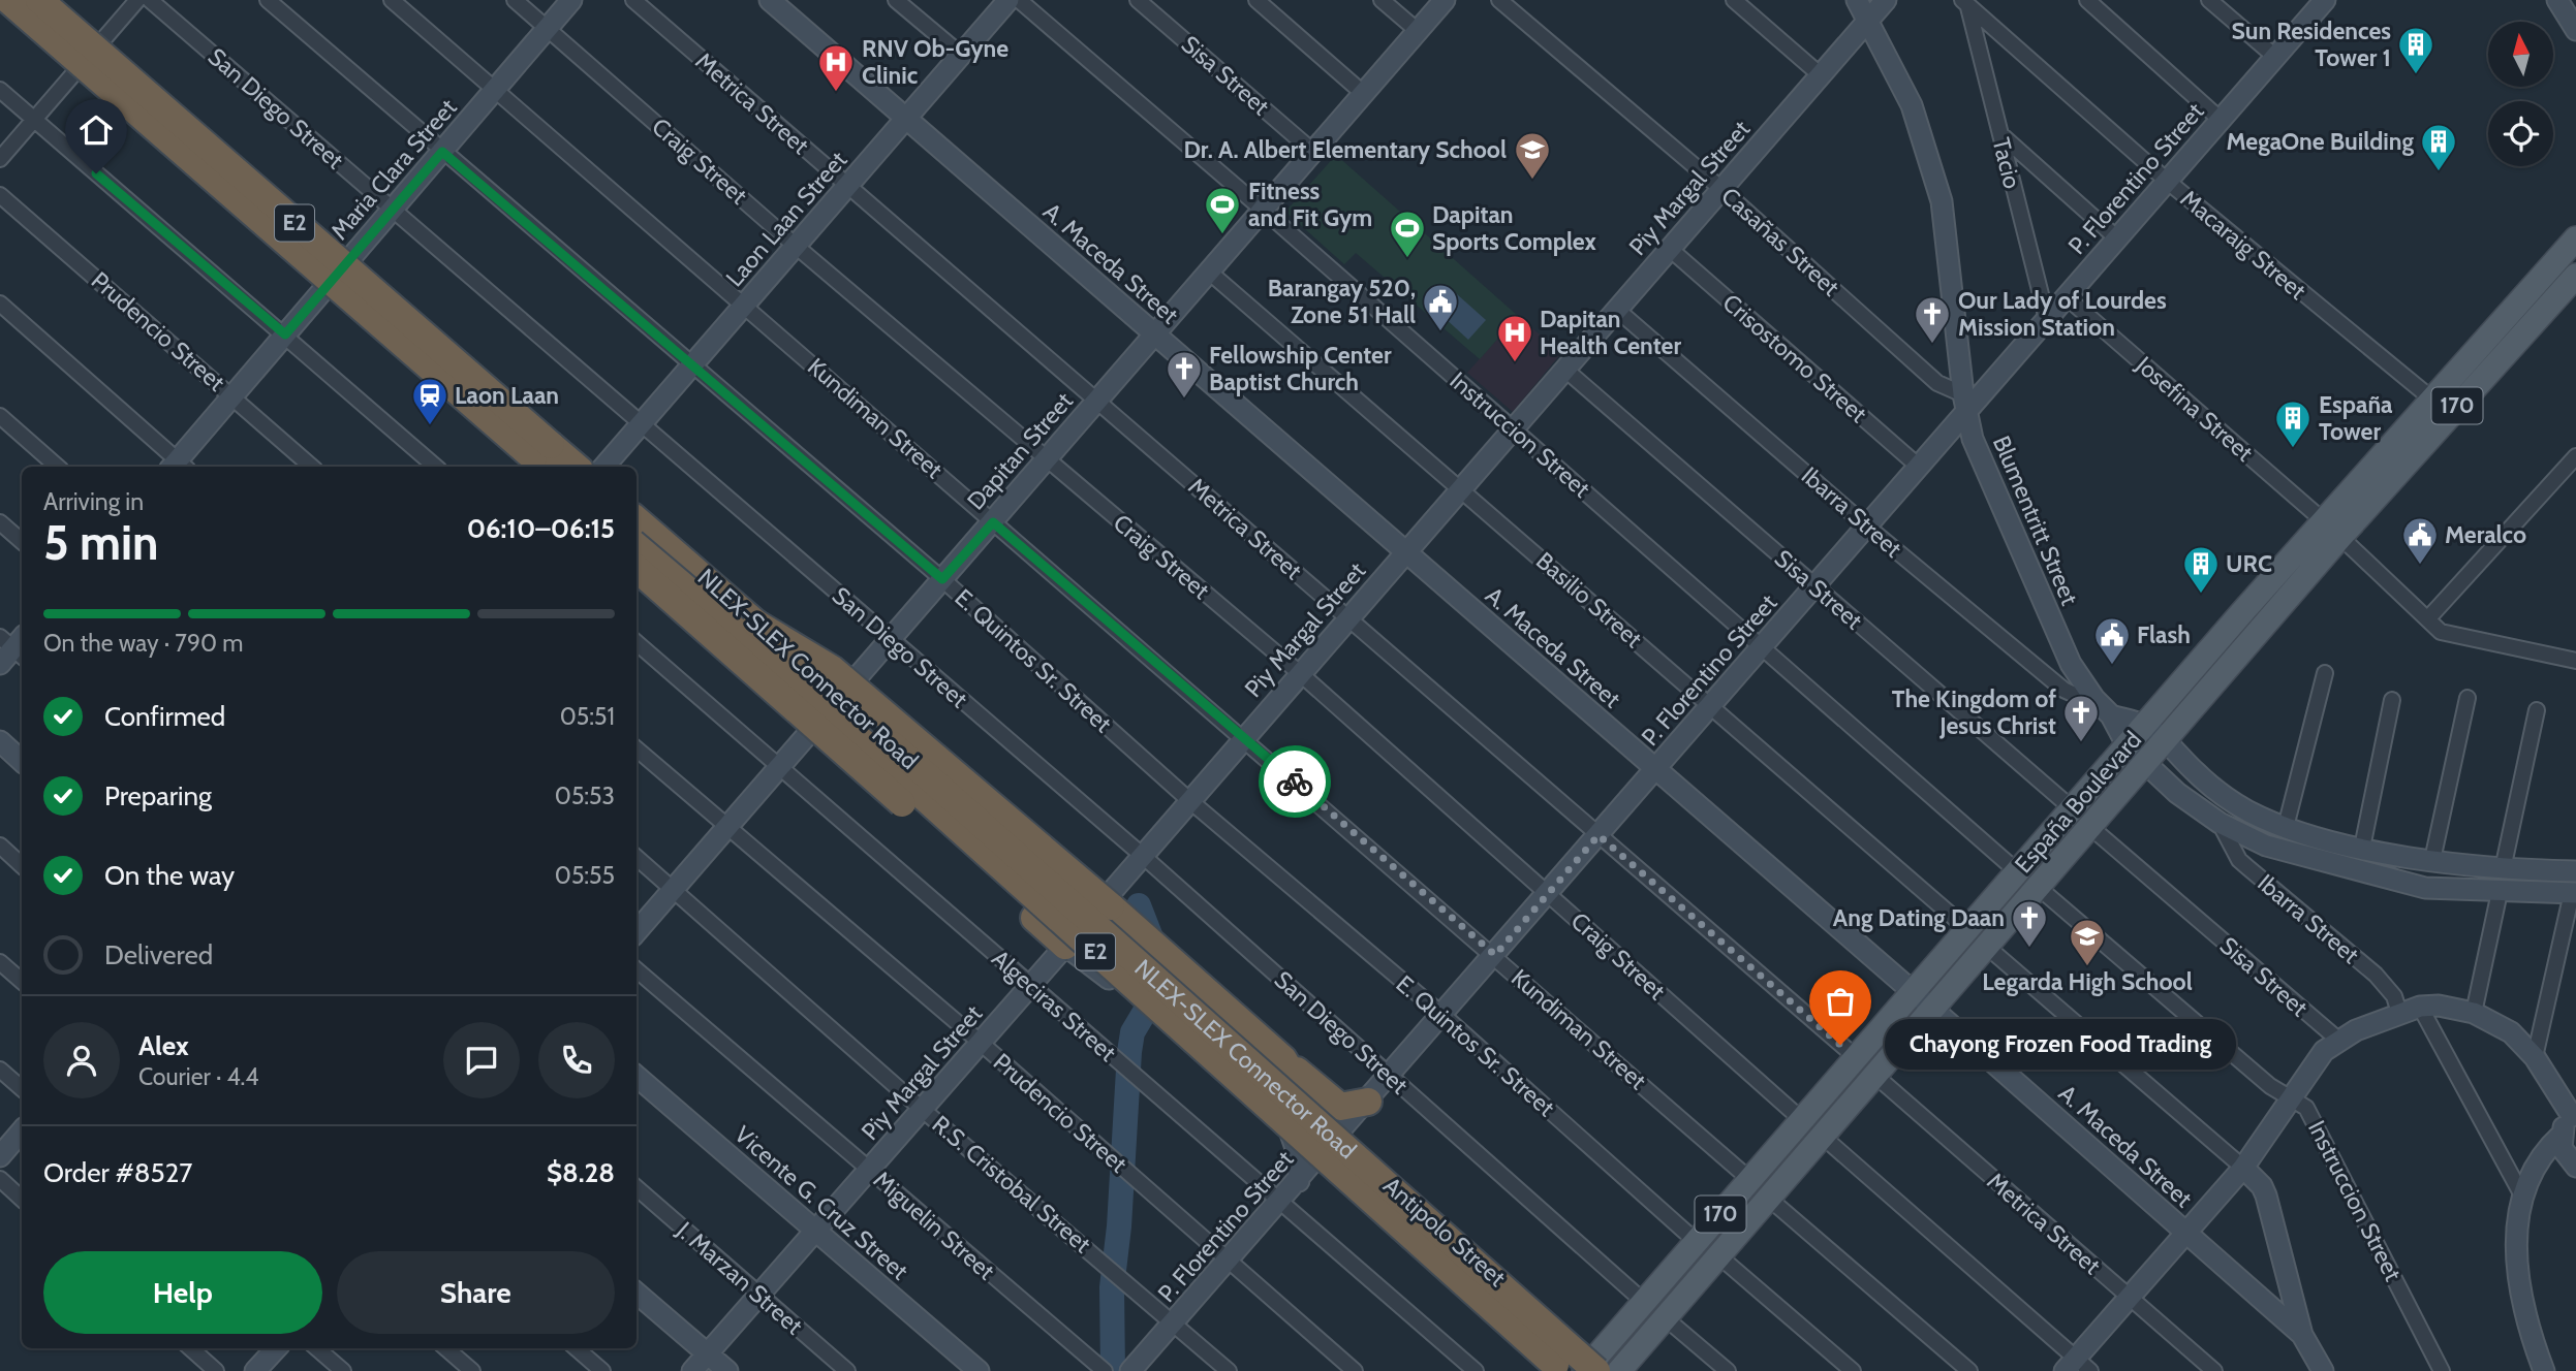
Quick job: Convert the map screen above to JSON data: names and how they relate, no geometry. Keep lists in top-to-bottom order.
{
  "streets": {
    "highway": ["E2", "NLEX-SLEX Connector Road"],
    "main road": ["170", "España Boulevard"],
    "street": [
      "Sisa Street",
      "Metrica Street",
      "San Diego Street",
      "Craig Street",
      "Tacio",
      "Maria Clara Street",
      "P. Florentino Street",
      "Piy Margal Street",
      "Laon Laan Street",
      "Casañas Street",
      "Macaraig Street",
      "A. Maceda Street",
      "Prudencio Street",
      "Crisostomo Street",
      "Josefina Street",
      "Kundiman Street",
      "Instruccion Street",
      "Dapitan Street",
      "Ibarra Street",
      "Blumentritt Street",
      "Basilio Street",
      "E. Quintos Sr. Street",
      "Algeciras Street",
      "R.S. Cristobal Street",
      "Vicente G. Cruz Street",
      "Miguelin Street",
      "Antipolo Street",
      "J. Marzan Street"
    ]
  },
  "crossings": [
    ["Sisa Street", "P. Florentino Street"],
    ["Sisa Street", "Piy Margal Street"],
    ["Sisa Street", "Dapitan Street"],
    ["Sisa Street", "España Boulevard"],
    ["Metrica Street", "P. Florentino Street"],
    ["Metrica Street", "Piy Margal Street"],
    ["Metrica Street", "Laon Laan Street"],
    ["Metrica Street", "Dapitan Street"],
    ["Metrica Street", "España Boulevard"],
    ["San Diego Street", "Maria Clara Street"],
    ["San Diego Street", "P. Florentino Street"],
    ["San Diego Street", "Piy Margal Street"],
    ["San Diego Street", "Laon Laan Street"],
    ["San Diego Street", "Dapitan Street"],
    ["San Diego Street", "España Boulevard"],
    ["Craig Street", "Maria Clara Street"],
    ["Craig Street", "P. Florentino Street"],
    ["Craig Street", "Piy Margal Street"],
    ["Craig Street", "Laon Laan Street"],
    ["Craig Street", "Dapitan Street"],
    ["Craig Street", "España Boulevard"],
    ["Tacio", "P. Florentino Street"],
    ["Tacio", "Macaraig Street"],
    ["Maria Clara Street", "Prudencio Street"],
    ["Maria Clara Street", "Kundiman Street"],
    ["Maria Clara Street", "E. Quintos Sr. Street"],
    ["P. Florentino Street", "Casañas Street"],
    ["P. Florentino Street", "Macaraig Street"],
    ["P. Florentino Street", "A. Maceda Street"],
    ["P. Florentino Street", "Prudencio Street"],
    ["P. Florentino Street", "Crisostomo Street"],
    ["P. Florentino Street", "Josefina Street"],
    ["P. Florentino Street", "Kundiman Street"],
    ["P. Florentino Street", "Instruccion Street"],
    ["P. Florentino Street", "Ibarra Street"],
    ["P. Florentino Street", "Blumentritt Street"],
    ["P. Florentino Street", "Basilio Street"],
    ["P. Florentino Street", "E. Quintos Sr. Street"],
    ["P. Florentino Street", "Algeciras Street"],
    ["P. Florentino Street", "R.S. Cristobal Street"],
    ["P. Florentino Street", "Antipolo Street"],
    ["Piy Margal Street", "Casañas Street"],
    ["Piy Margal Street", "A. Maceda Street"],
    ["Piy Margal Street", "Prudencio Street"],
    ["Piy Margal Street", "Crisostomo Street"],
    ["Piy Margal Street", "Kundiman Street"],
    ["Piy Margal Street", "Instruccion Street"],
    ["Piy Margal Street", "Ibarra Street"],
    ["Piy Margal Street", "Blumentritt Street"],
    ["Piy Margal Street", "Basilio Street"],
    ["Piy Margal Street", "E. Quintos Sr. Street"],
    ["Piy Margal Street", "Algeciras Street"],
    ["Piy Margal Street", "R.S. Cristobal Street"],
    ["Piy Margal Street", "Vicente G. Cruz Street"],
    ["Piy Margal Street", "Miguelin Street"],
    ["Piy Margal Street", "Antipolo Street"],
    ["Piy Margal Street", "J. Marzan Street"],
    ["Laon Laan Street", "A. Maceda Street"],
    ["Laon Laan Street", "Kundiman Street"],
    ["Laon Laan Street", "E. Quintos Sr. Street"],
    ["Casañas Street", "Blumentritt Street"],
    ["Macaraig Street", "España Boulevard"],
    ["A. Maceda Street", "Dapitan Street"],
    ["A. Maceda Street", "España Boulevard"],
    ["Prudencio Street", "Dapitan Street"],
    ["Josefina Street", "España Boulevard"],
    ["Kundiman Street", "Dapitan Street"],
    ["Kundiman Street", "España Boulevard"],
    ["Instruccion Street", "Dapitan Street"],
    ["Instruccion Street", "España Boulevard"],
    ["Dapitan Street", "Basilio Street"],
    ["Dapitan Street", "E. Quintos Sr. Street"],
    ["Dapitan Street", "Algeciras Street"],
    ["Dapitan Street", "R.S. Cristobal Street"],
    ["Ibarra Street", "Blumentritt Street"],
    ["Blumentritt Street", "España Boulevard"],
    ["Basilio Street", "España Boulevard"],
    ["E. Quintos Sr. Street", "España Boulevard"],
    ["NLEX-SLEX Connector Road", "España Boulevard"],
    ["NLEX-SLEX Connector Road", "Antipolo Street"],
    ["España Boulevard", "Antipolo Street"]
  ],
  "places": {
    "building": [
      "Sun Residences Tower 1",
      "MegaOne Building",
      "España Tower",
      "URC"
    ],
    "hospital": ["RNV Ob-Gyne Clinic", "Dapitan Health Center"],
    "school or university": ["Dr. A. Albert Elementary School", "Legarda High School"],
    "sports": ["Fitness and Fit Gym", "Dapitan Sports Complex"],
    "public building": ["Barangay 520, Zone 51 Hall", "Meralco", "Flash"],
    "church": [
      "Our Lady of Lourdes Mission Station",
      "Fellowship Center Baptist Church",
      "The Kingdom of Jesus Christ",
      "Ang Dating Daan"
    ],
    "station": ["Laon Laan"],
    "other": ["Chayong Frozen Food Trading"]
  },
  "north": "top",
  "page": {
    "heading": ["5 min", "Arriving in", "06:10–06:15"],
    "panel": [
      "Alex",
      "Courier · 4.4",
      "Order #8527",
      "$8.28"
    ],
    "bar": "On the way · 790 m",
    "list": [
      ["Confirmed", "05:51"],
      ["Preparing", "05:53"],
      ["On the way", "05:55"],
      "Delivered"
    ],
    "bubble": "Chayong Frozen Food Trading",
    "buttons": ["Help", "Share"]
  }
}
